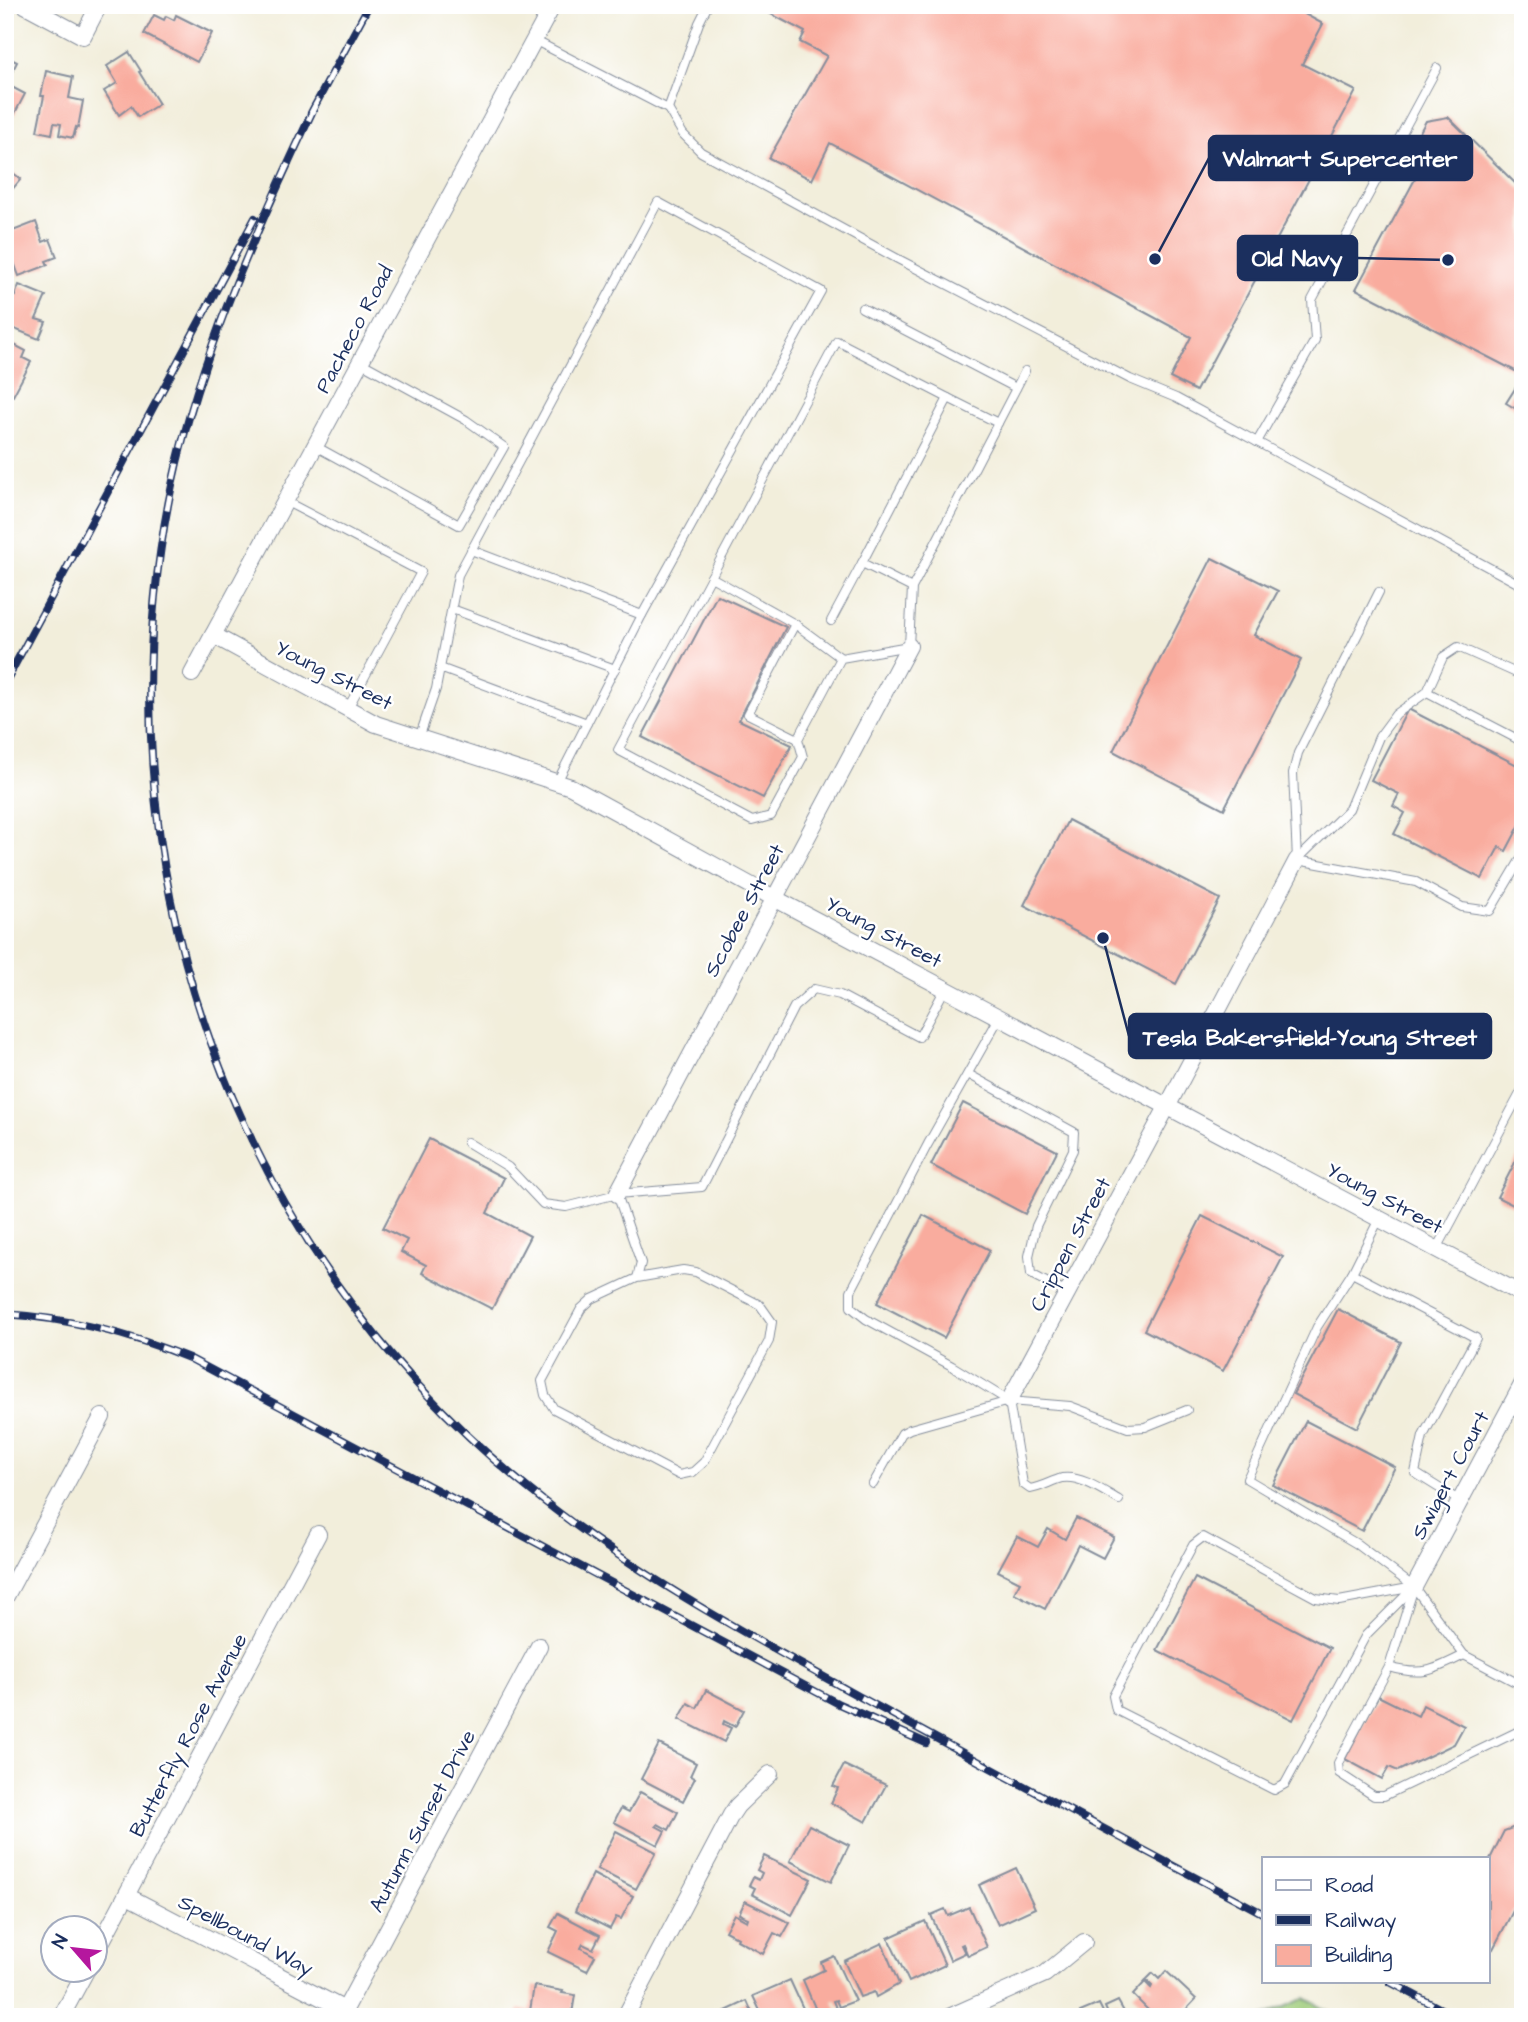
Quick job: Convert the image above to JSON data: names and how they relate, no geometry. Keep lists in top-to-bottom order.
{
  "streets": {
    "street": [
      "Pacheco Road",
      "Young Street",
      "Scobee Street",
      "Crippen Street",
      "Swigert Court",
      "Butterfly Rose Avenue",
      "Autumn Sunset Drive",
      "Spellbound Way"
    ]
  },
  "crossings": [
    ["Pacheco Road", "Young Street"],
    ["Young Street", "Scobee Street"],
    ["Young Street", "Crippen Street"],
    ["Butterfly Rose Avenue", "Spellbound Way"],
    ["Autumn Sunset Drive", "Spellbound Way"]
  ],
  "places": ["Walmart Supercenter", "Old Navy", "Tesla Bakersfield-Young Street"],
  "legend": ["Road", "Railway", "Building"],
  "north": "top left"
}
